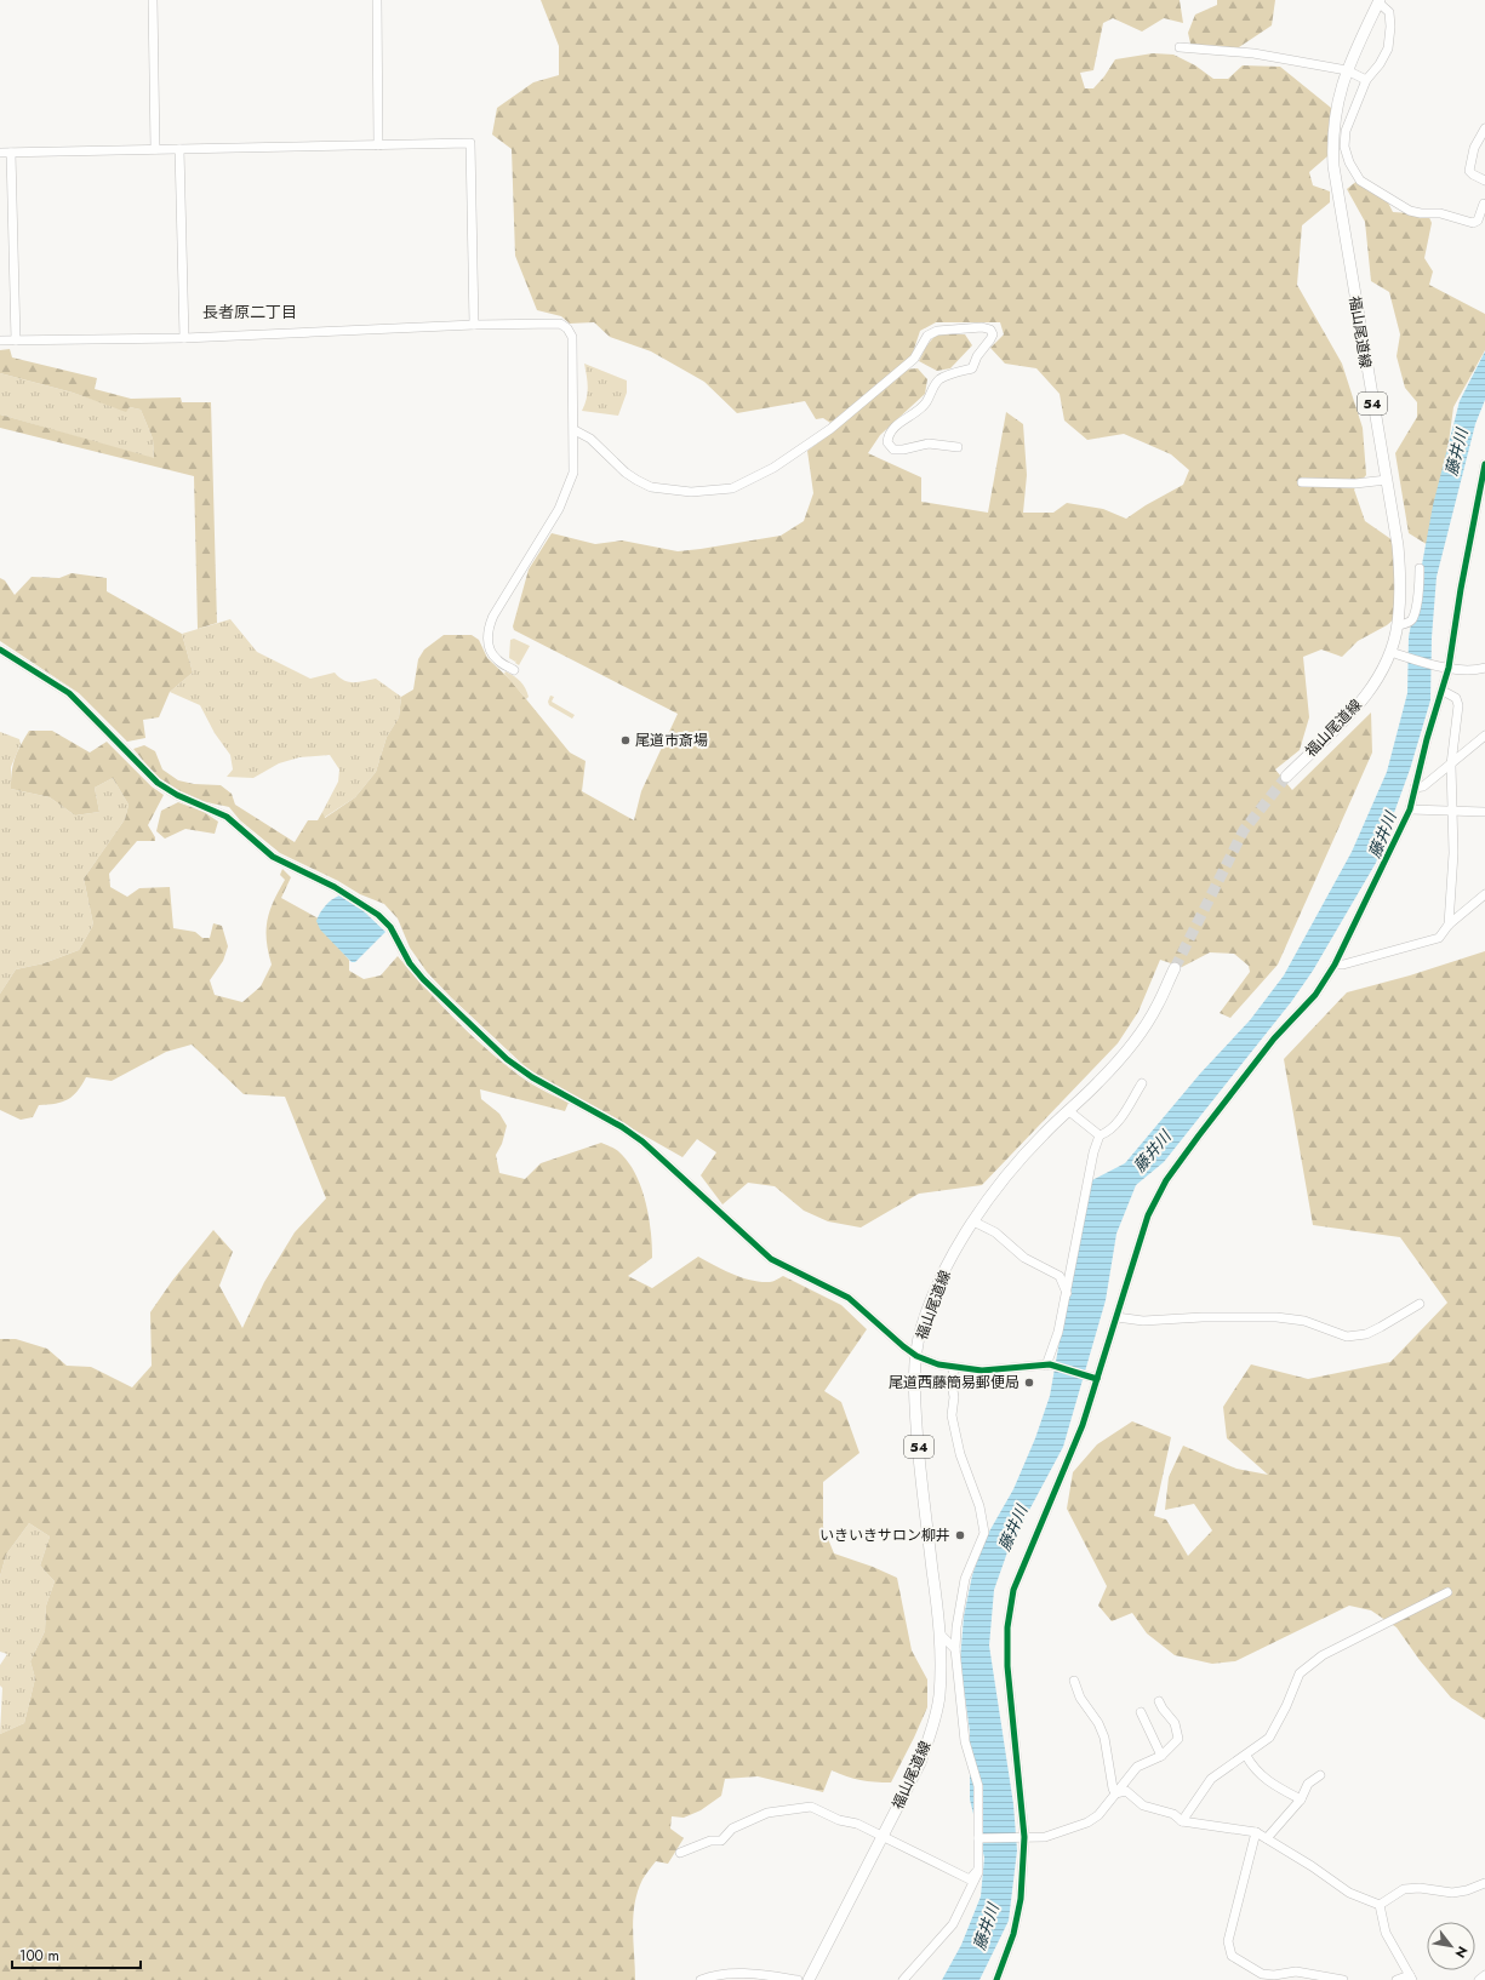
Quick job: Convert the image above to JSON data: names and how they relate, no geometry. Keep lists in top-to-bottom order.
{
  "streets": {
    "main road": ["福山尾道線", "54"]
  },
  "districts": ["長者原二丁目"],
  "water": ["藤井川"],
  "places": ["尾道市斎場", "尾道西藤簡易郵便局", "いきいきサロン柳井"],
  "scale_bar": "100 m",
  "north": "bottom right"
}
